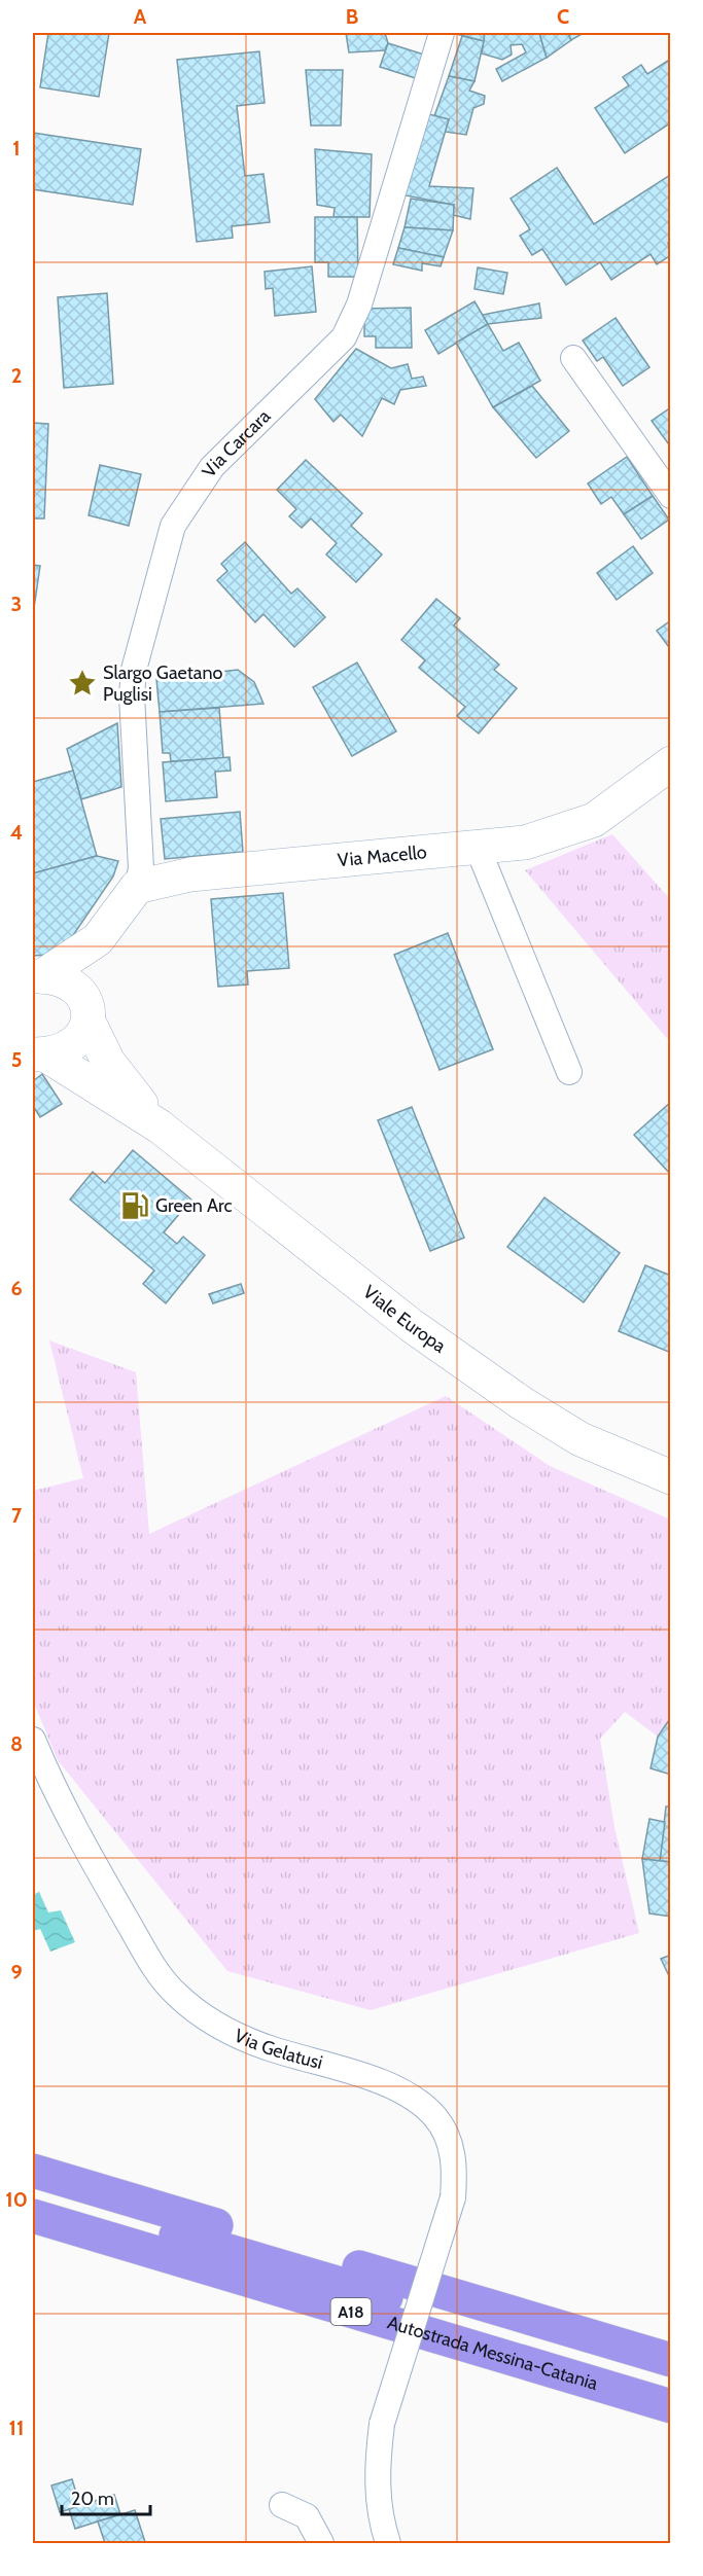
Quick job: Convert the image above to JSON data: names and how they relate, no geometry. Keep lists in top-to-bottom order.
{
  "streets": {
    "highway": ["A18", "Autostrada Messina-Catania"],
    "main road": ["Via Macello", "Viale Europa"],
    "street": ["Via Carcara", "Via Gelatusi"]
  },
  "crossings": [
    ["Via Carcara", "Via Macello"]
  ],
  "places": {
    "place": ["Slargo Gaetano Puglisi"],
    "fuel station": ["Green Arc"]
  },
  "scale_bar": "20 m",
  "grid": {
    "columns": ["A", "B", "C"],
    "rows": [
      "1",
      "2",
      "3",
      "4",
      "5",
      "6",
      "7",
      "8",
      "9",
      "10",
      "11"
    ]
  }
}
